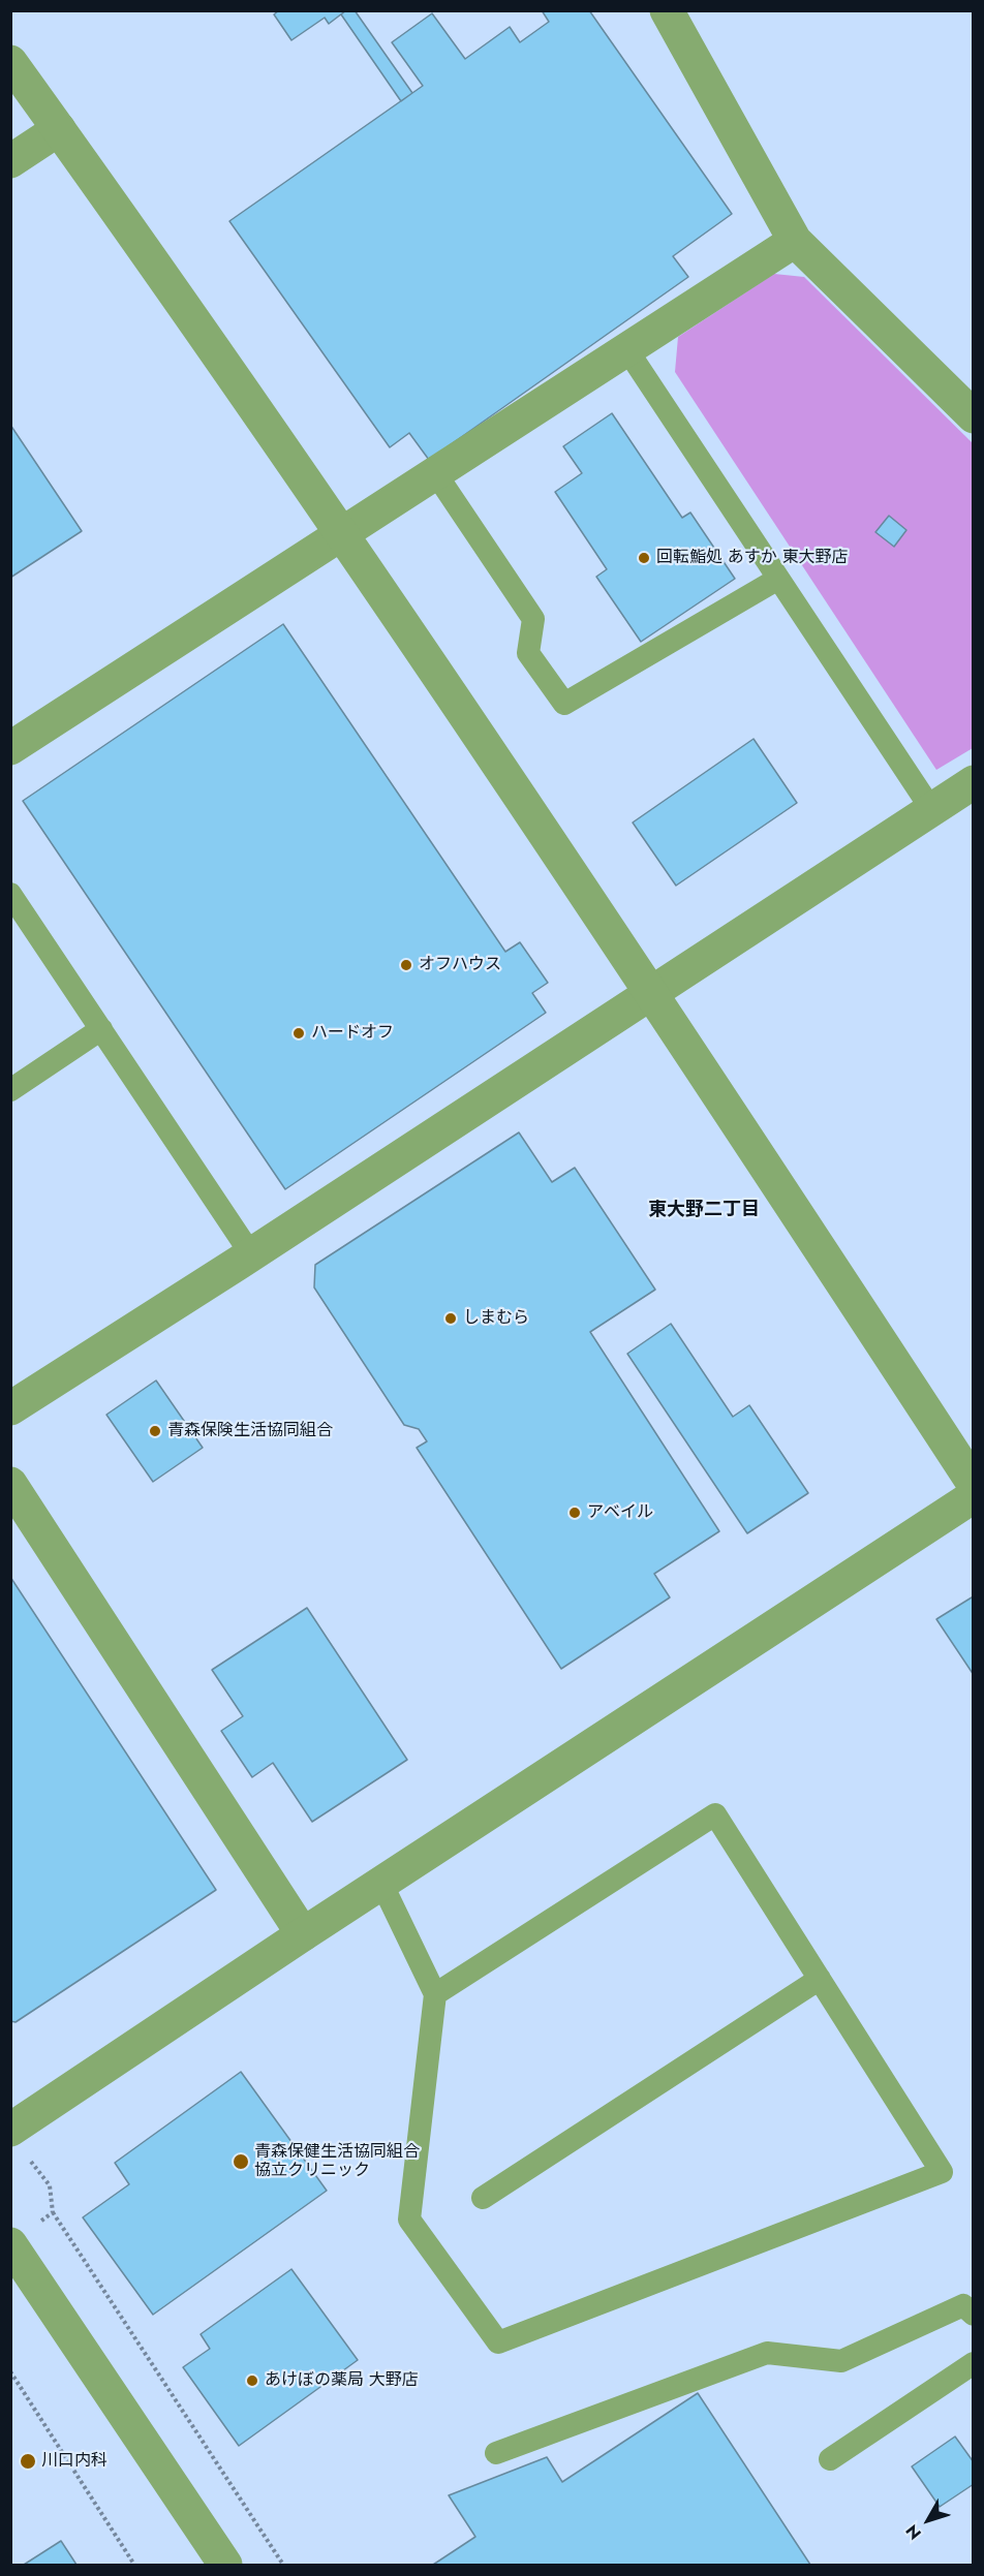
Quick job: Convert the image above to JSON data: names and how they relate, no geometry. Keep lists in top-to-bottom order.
{
  "districts": ["東大野二丁目"],
  "places": [
    "回転鮨処 あすか 東大野店",
    "オフハウス",
    "ハードオフ",
    "しまむら",
    "青森保険生活協同組合",
    "アベイル",
    "青森保健生活協同組合 協立クリニック",
    "あけぼの薬局 大野店",
    "川口内科"
  ],
  "north": "bottom left"
}
